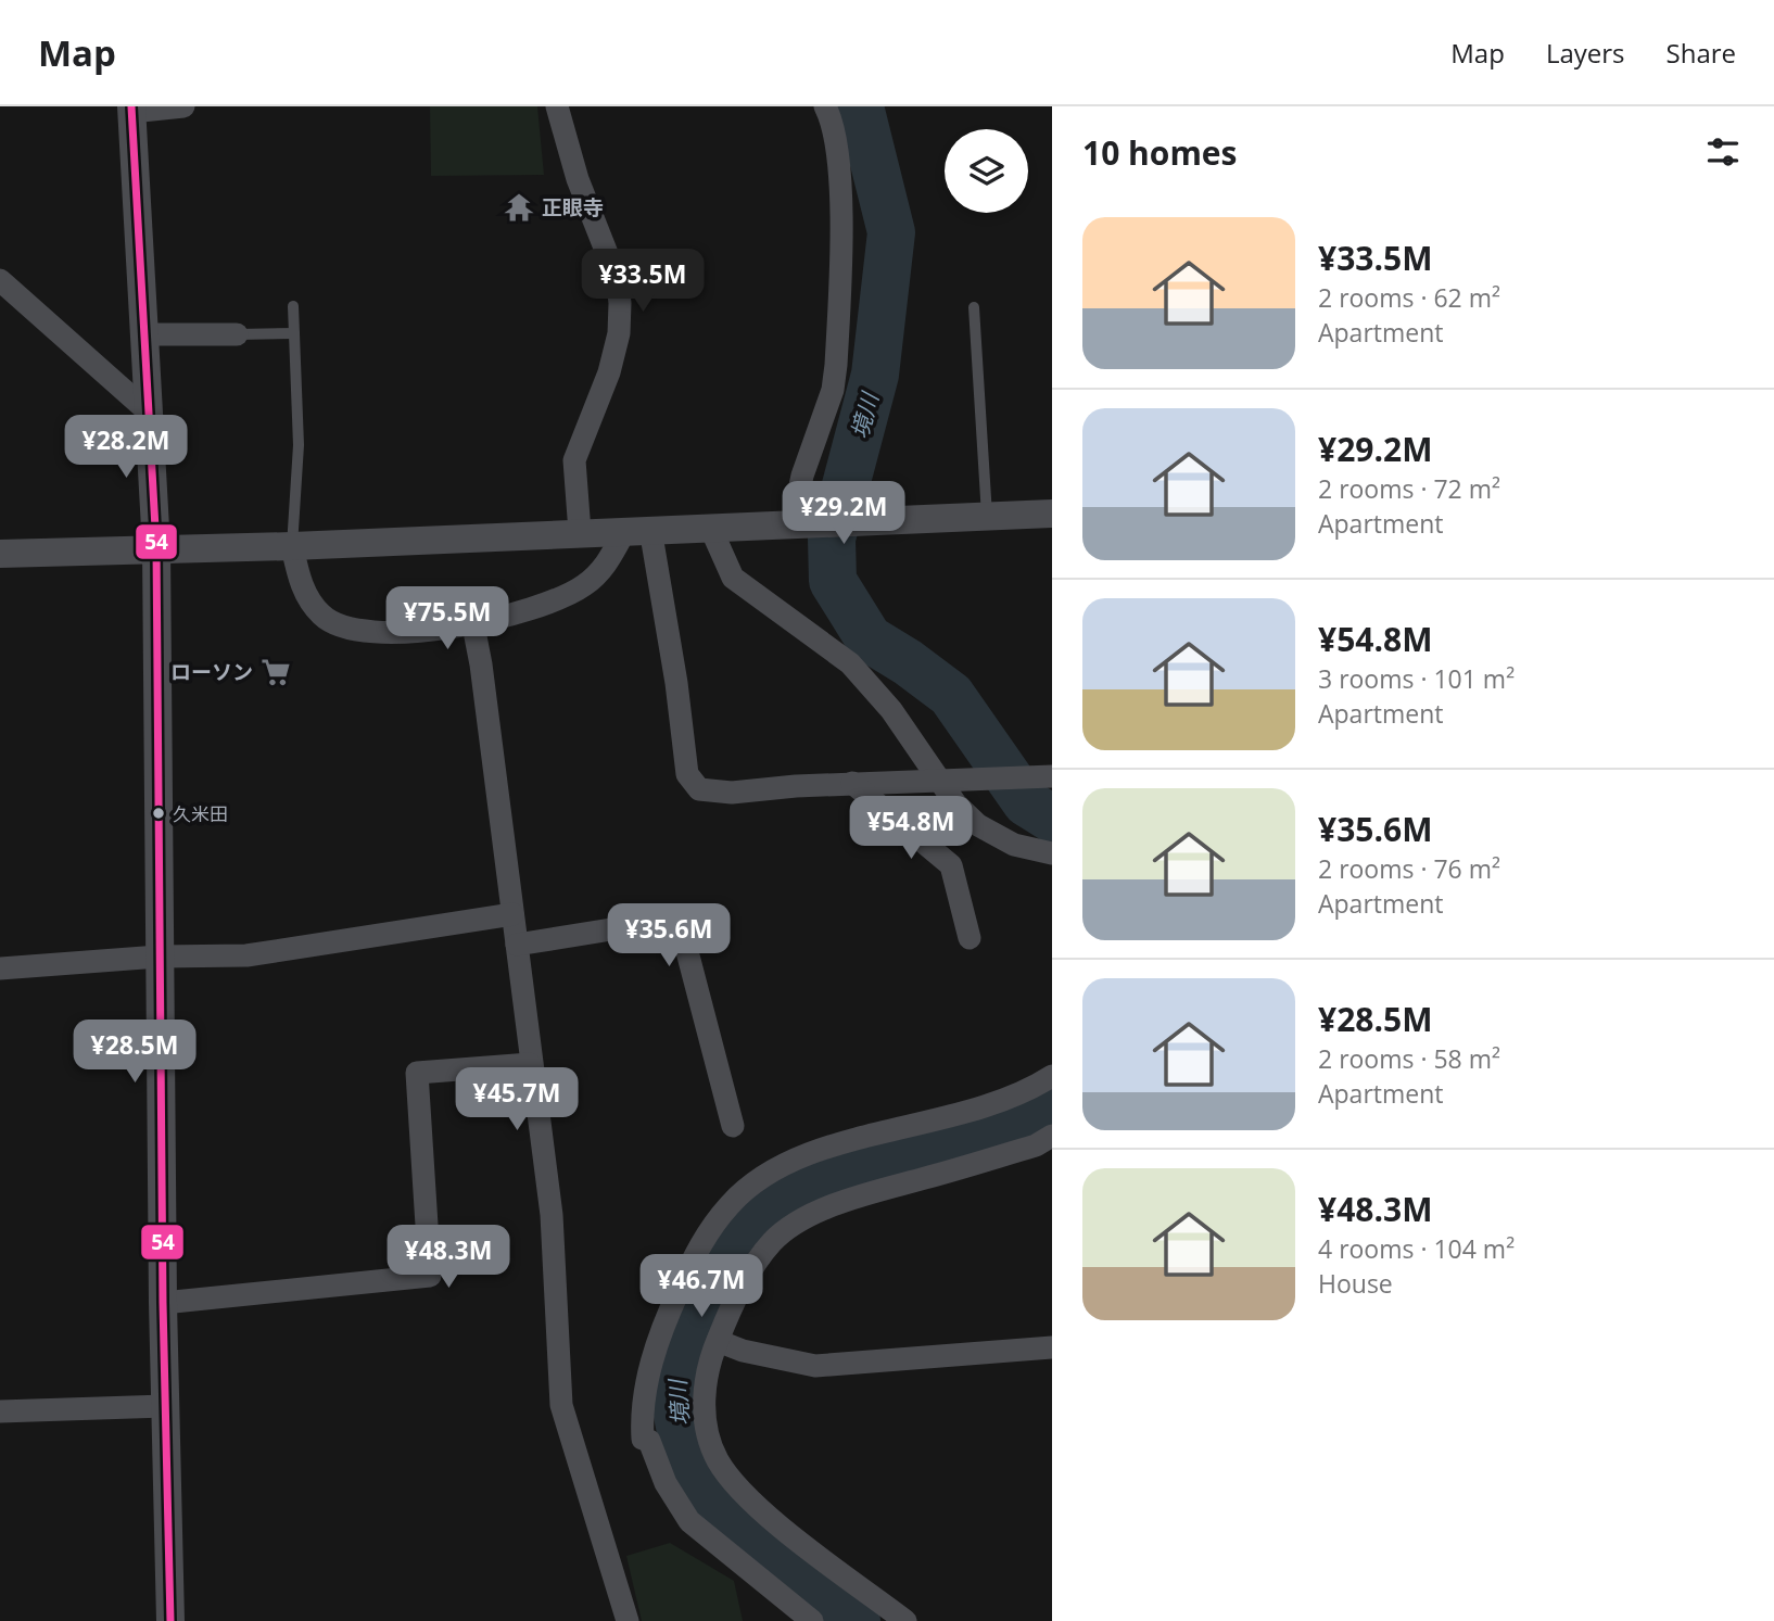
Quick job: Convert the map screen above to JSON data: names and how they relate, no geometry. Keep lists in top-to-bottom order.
{
  "water": ["境川"],
  "places": {
    "temple": ["正眼寺"],
    "supermarket": ["ローソン"],
    "other": ["久米田"]
  },
  "lines": ["transit line 54"],
  "page": {
    "header": "Map",
    "nav": ["Map", "Layers", "Share"],
    "heading": "10 homes",
    "list": [
      {
        "name": "¥33.5M",
        "note": "2 rooms · 62 m² · Apartment"
      },
      {
        "name": "¥29.2M",
        "note": "2 rooms · 72 m² · Apartment"
      },
      {
        "name": "¥54.8M",
        "note": "3 rooms · 101 m² · Apartment"
      },
      {
        "name": "¥35.6M",
        "note": "2 rooms · 76 m² · Apartment"
      },
      {
        "name": "¥28.5M",
        "note": "2 rooms · 58 m² · Apartment"
      },
      {
        "name": "¥48.3M",
        "note": "4 rooms · 104 m² · House"
      }
    ],
    "price": [
      "¥33.5M",
      "¥28.2M",
      "¥29.2M",
      "¥75.5M",
      "¥54.8M",
      "¥35.6M",
      "¥28.5M",
      "¥45.7M",
      "¥48.3M",
      "¥46.7M"
    ]
  }
}
